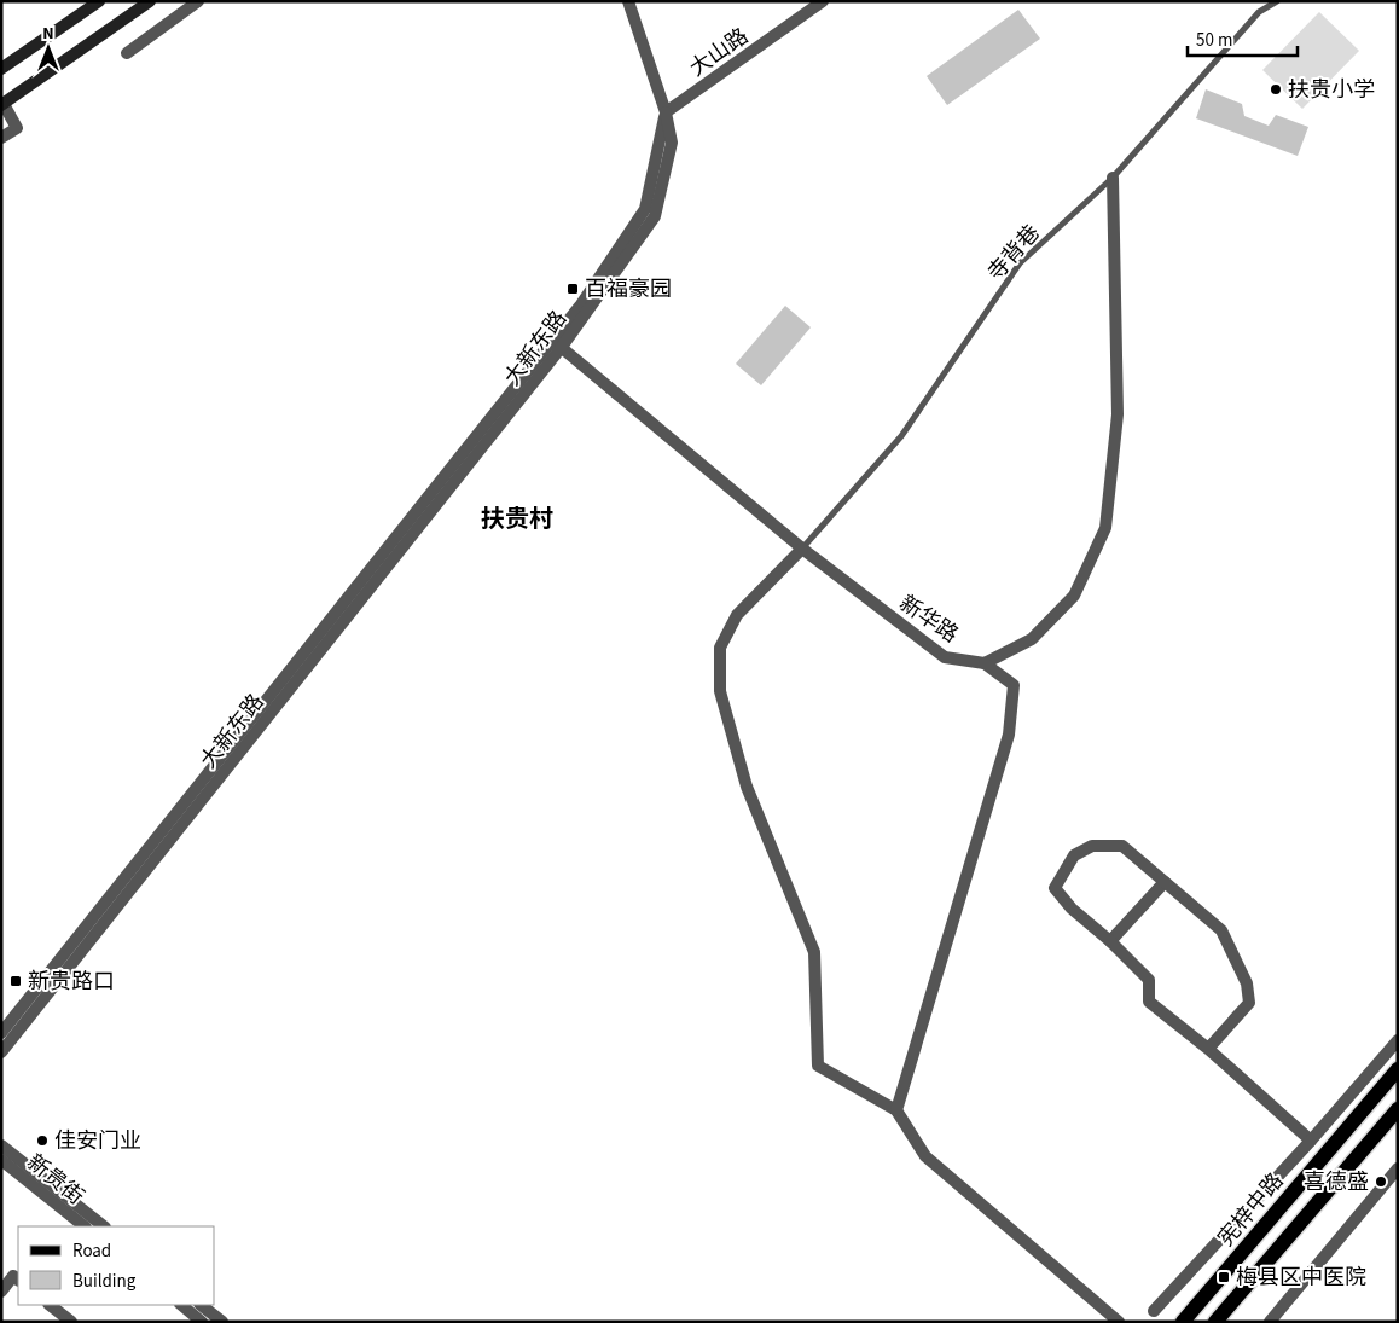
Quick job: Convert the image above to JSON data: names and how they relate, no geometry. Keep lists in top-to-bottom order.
{
  "streets": {
    "main road": ["宪梓中路"],
    "street": [
      "大山路",
      "大新东路",
      "新华路",
      "新贵街"
    ],
    "lane": ["寺背巷"]
  },
  "crossings": [
    ["大山路", "大新东路"],
    ["寺背巷", "新华路"],
    ["大新东路", "新华路"]
  ],
  "districts": ["扶贵村"],
  "places": {
    "other": ["扶贵小学", "佳安门业", "喜德盛"],
    "transit": ["百福豪园", "新贵路口", "梅县区中医院"]
  },
  "legend": ["Road", "Building"],
  "scale_bar": "50 m",
  "north": "top"
}
